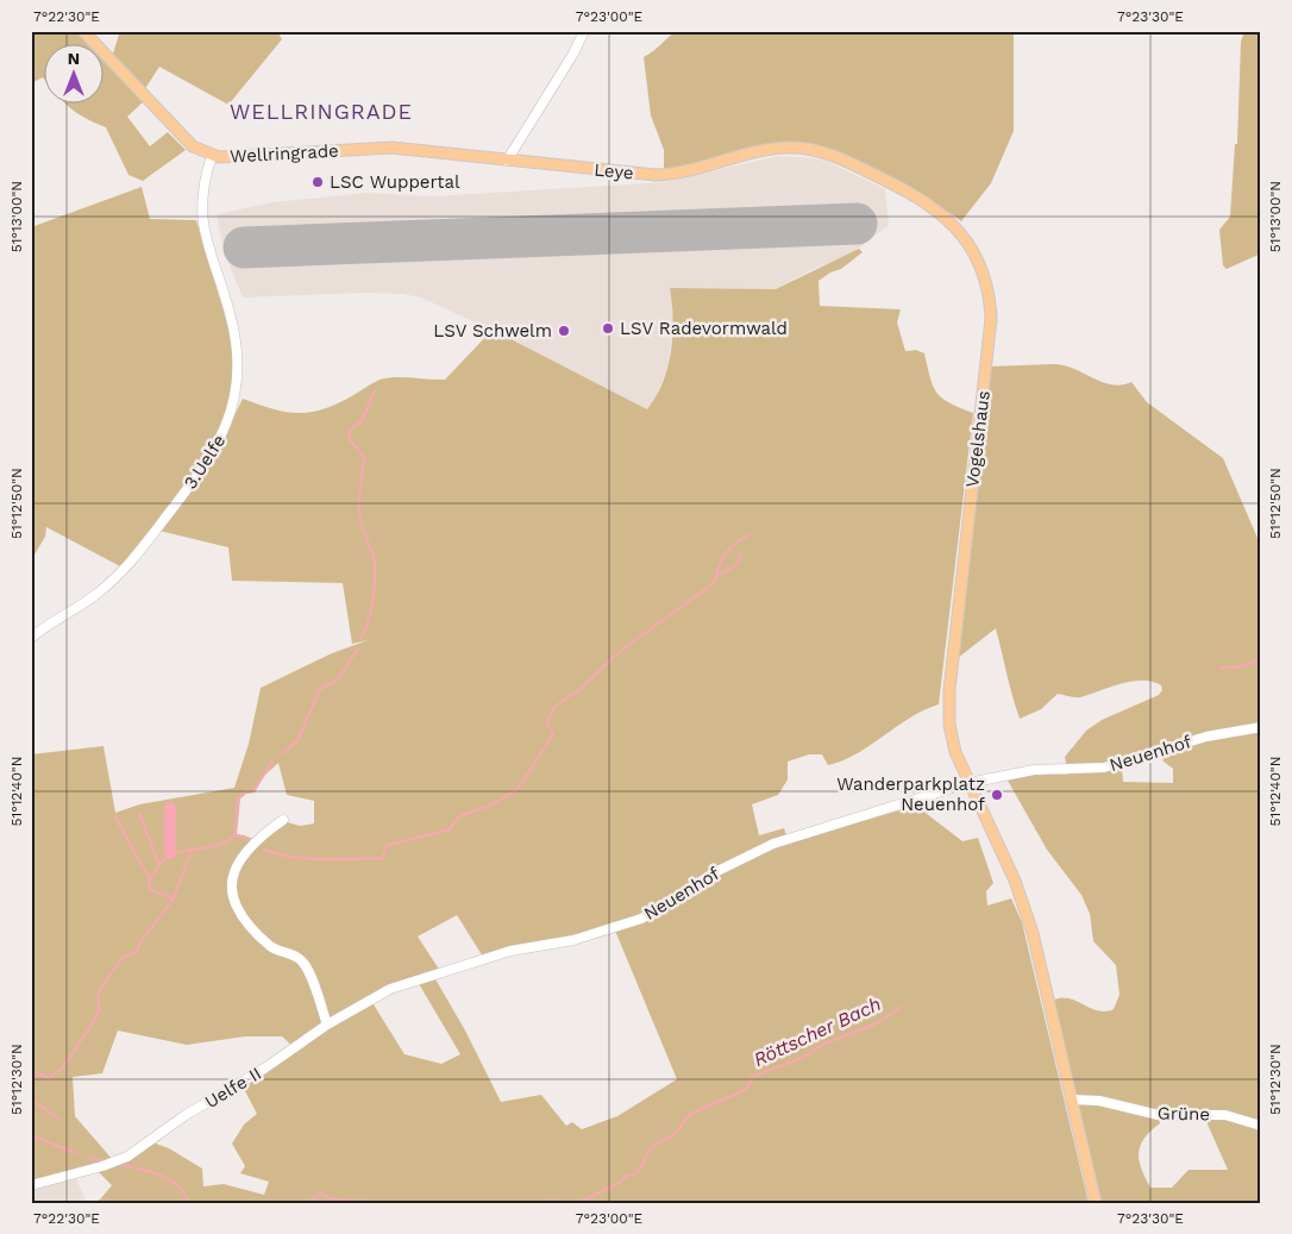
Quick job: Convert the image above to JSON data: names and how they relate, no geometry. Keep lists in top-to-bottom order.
{
  "streets": {
    "main road": ["Wellringrade", "Leye", "Vogelshaus"],
    "street": [
      "3.Uelfe",
      "Neuenhof",
      "Uelfe II",
      "Grüne"
    ]
  },
  "crossings": [
    ["Wellringrade", "Leye"],
    ["Wellringrade", "3.Uelfe"],
    ["Leye", "Vogelshaus"],
    ["Vogelshaus", "Neuenhof"],
    ["Neuenhof", "Uelfe II"]
  ],
  "districts": ["WELLRINGRADE"],
  "water": ["Röttscher Bach"],
  "places": [
    "LSC Wuppertal",
    "LSV Radevormwald",
    "LSV Schwelm",
    "Wanderparkplatz Neuenhof"
  ],
  "north": "top",
  "coordinates": [
    "7°22'30\"E",
    "7°23'00\"E",
    "7°23'30\"E",
    "51°13'00\"N",
    "51°12'50\"N",
    "51°12'40\"N",
    "51°12'30\"N"
  ]
}
